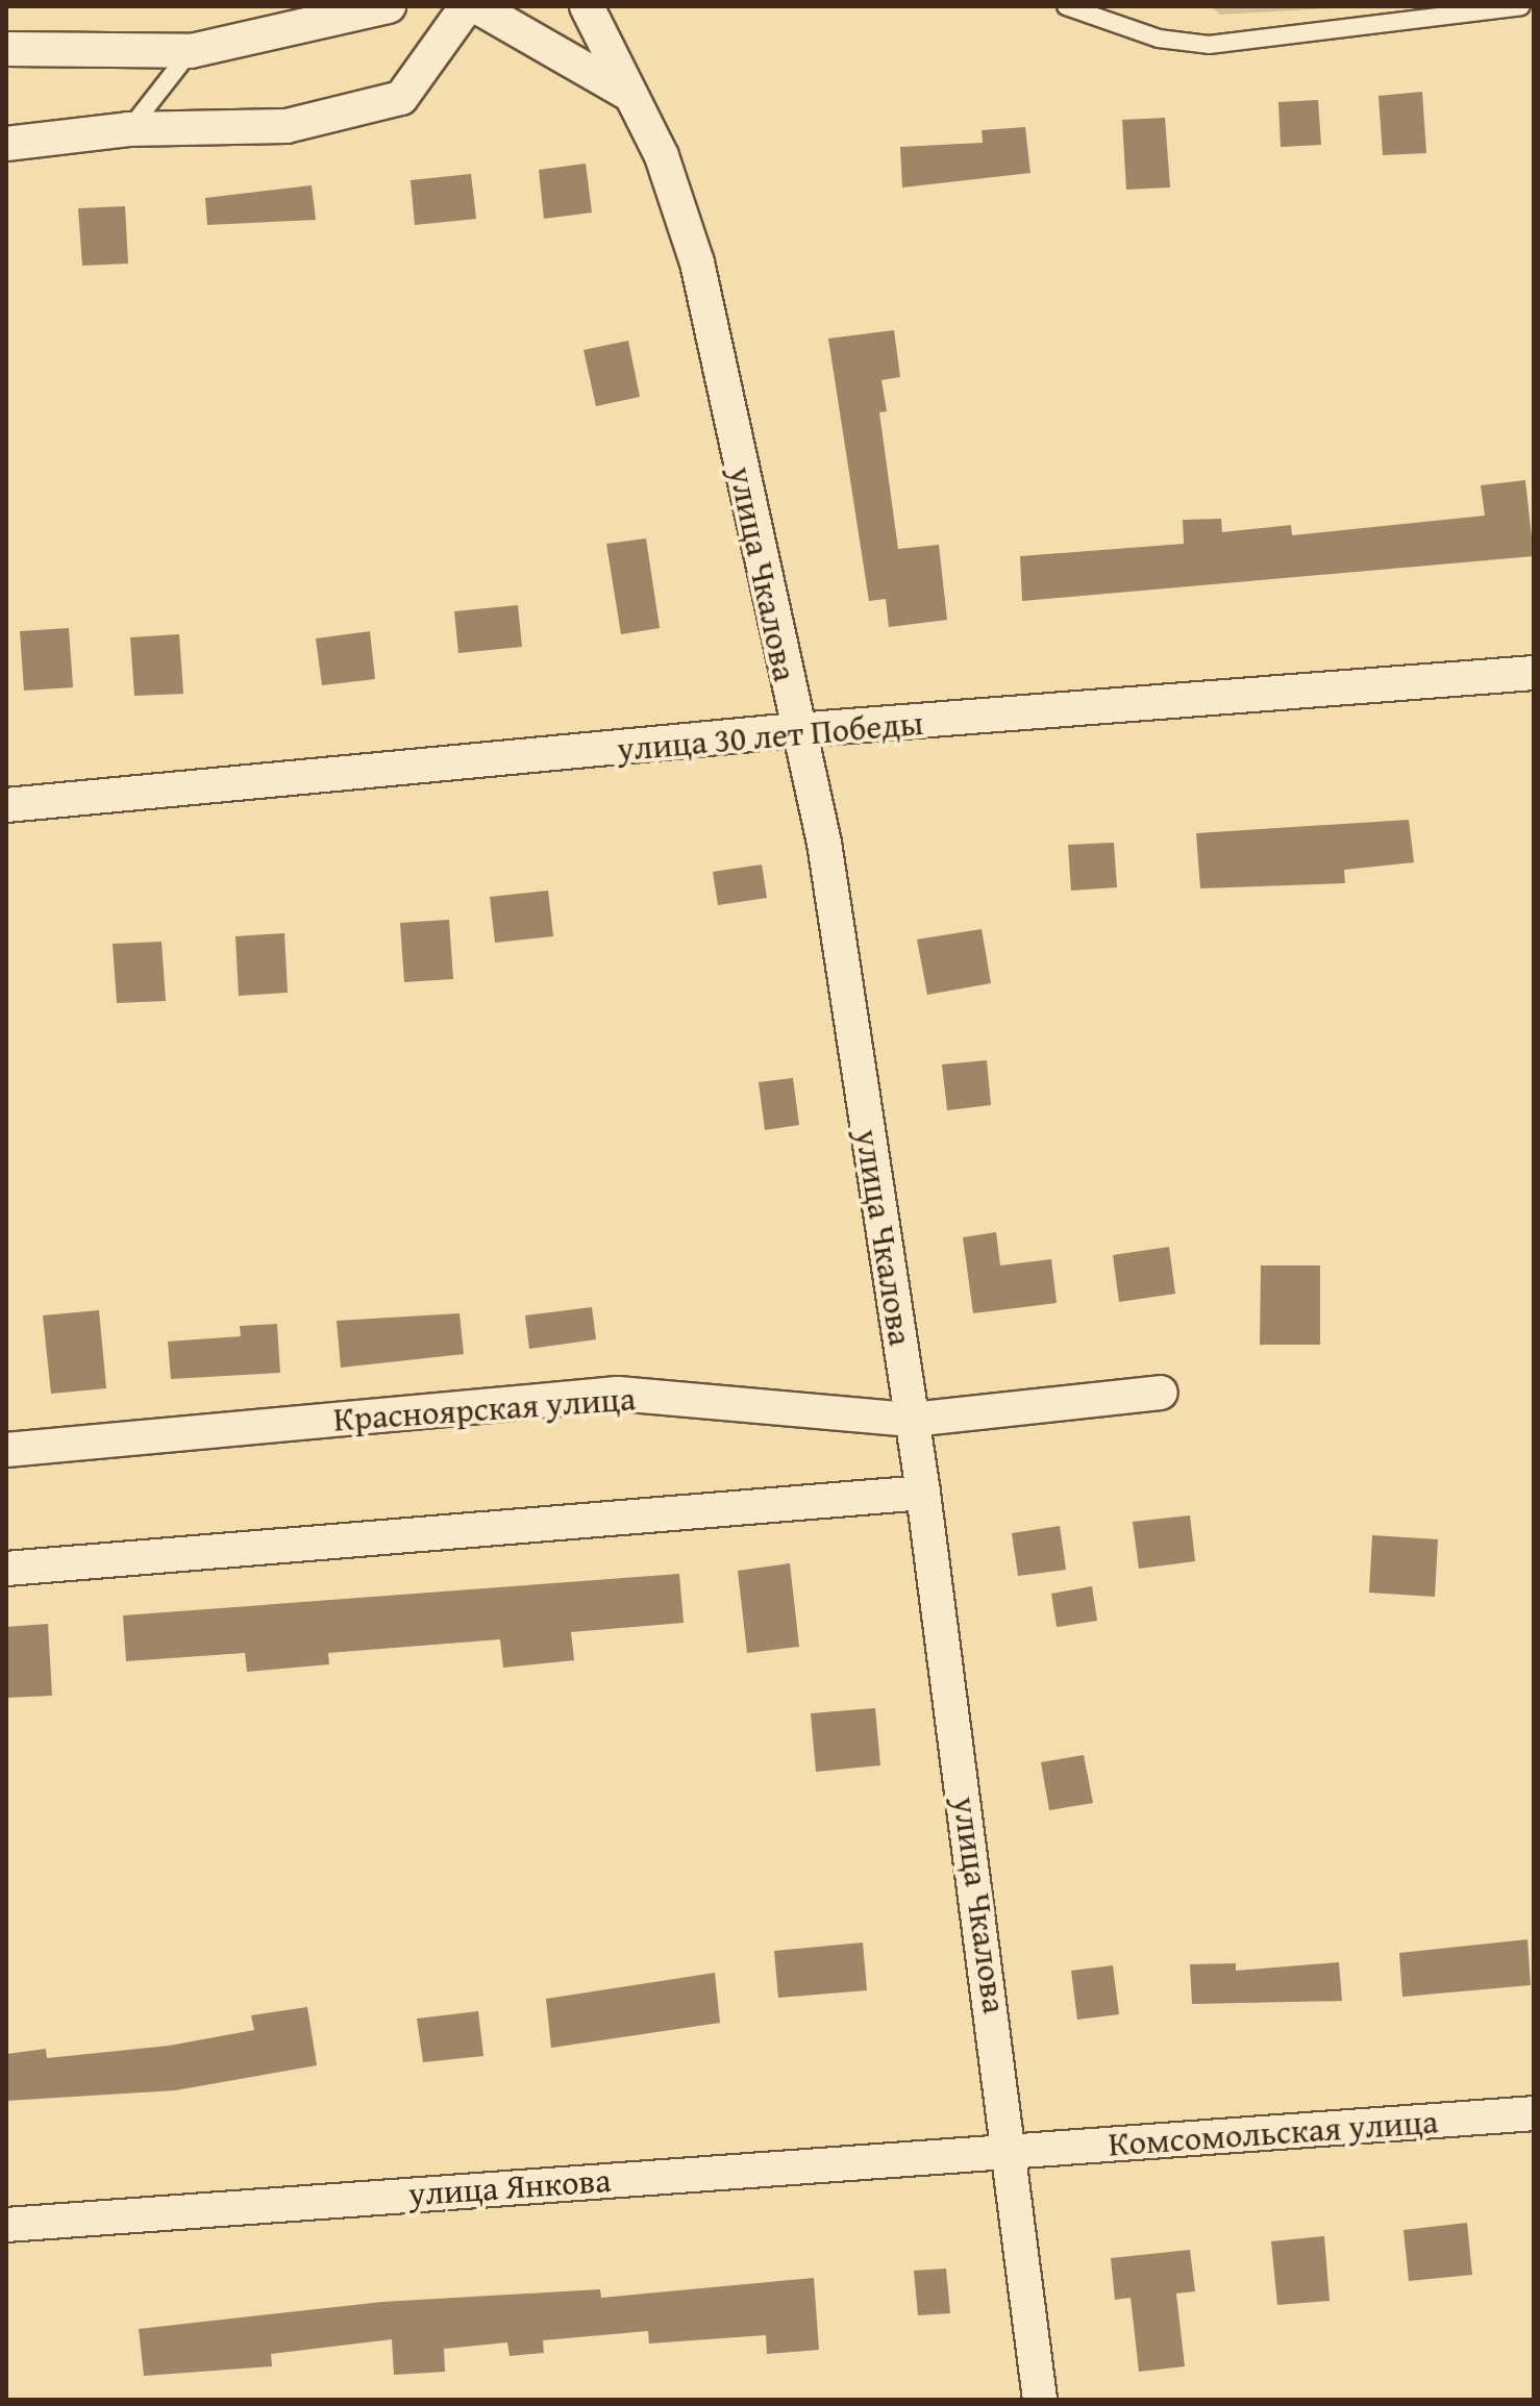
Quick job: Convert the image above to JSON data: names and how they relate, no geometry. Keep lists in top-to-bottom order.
{
  "streets": {
    "street": [
      "улица Чкалова",
      "улица 30 лет Победы",
      "Красноярская улица",
      "Комсомольская улица",
      "улица Янкова"
    ]
  },
  "crossings": [
    ["улица Чкалова", "улица 30 лет Победы"],
    ["улица Чкалова", "Красноярская улица"],
    ["улица Чкалова", "Комсомольская улица"],
    ["улица Чкалова", "улица Янкова"],
    ["Комсомольская улица", "улица Янкова"]
  ]
}
